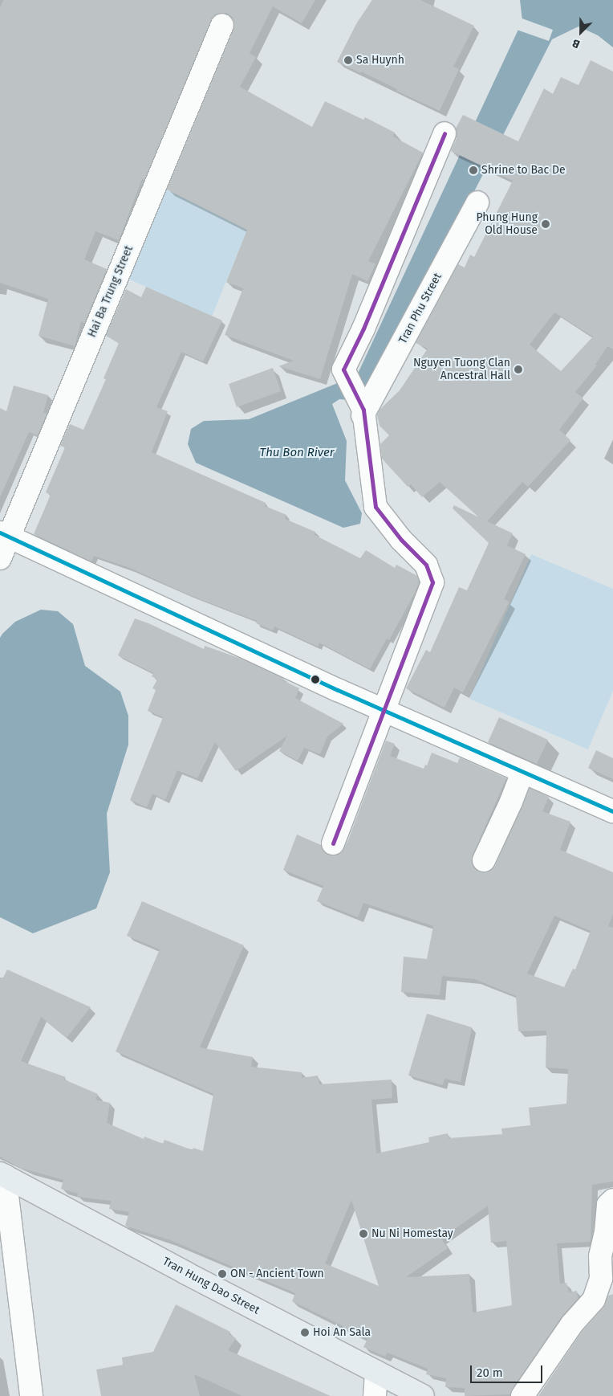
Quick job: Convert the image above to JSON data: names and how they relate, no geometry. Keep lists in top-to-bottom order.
{
  "streets": {
    "main road": ["Tran Hung Dao Street"],
    "street": ["Hai Ba Trung Street", "Tran Phu Street"]
  },
  "water": ["Thu Bon River"],
  "places": [
    "Sa Huynh",
    "Shrine to Bac De",
    "Phung Hung Old House",
    "Nguyen Tuong Clan Ancestral Hall",
    "Nu Ni Homestay",
    "ON - Ancient Town",
    "Hoi An Sala"
  ],
  "scale_bar": "20 m",
  "north": "bottom left"
}
